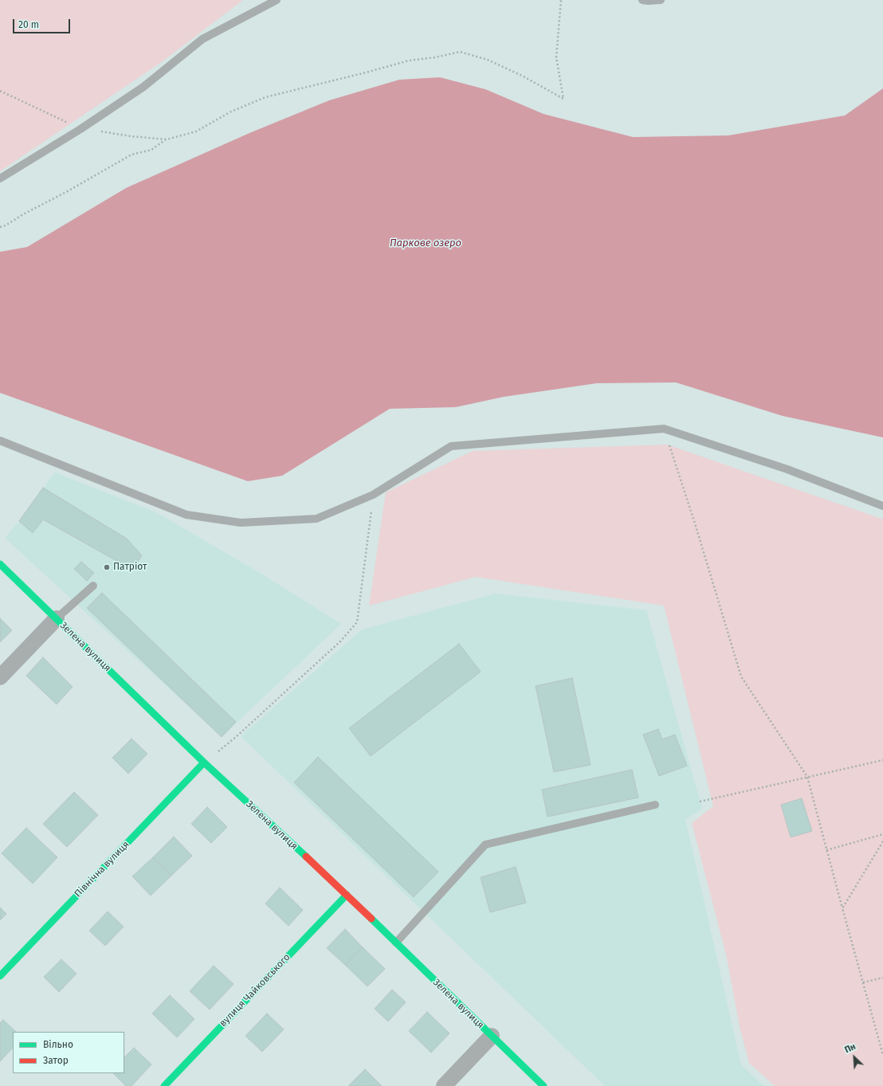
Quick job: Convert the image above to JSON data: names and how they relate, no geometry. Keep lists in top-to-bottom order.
{
  "streets": {
    "street": ["Зелена вулиця", "Північна вулиця", "вулиця Чайковського"]
  },
  "crossings": [
    ["Зелена вулиця", "Північна вулиця"],
    ["Зелена вулиця", "вулиця Чайковського"]
  ],
  "water": ["Паркове озеро"],
  "places": ["Патріот"],
  "legend": ["Вільно", "Затор"],
  "scale_bar": "20 m",
  "north": "top left"
}
